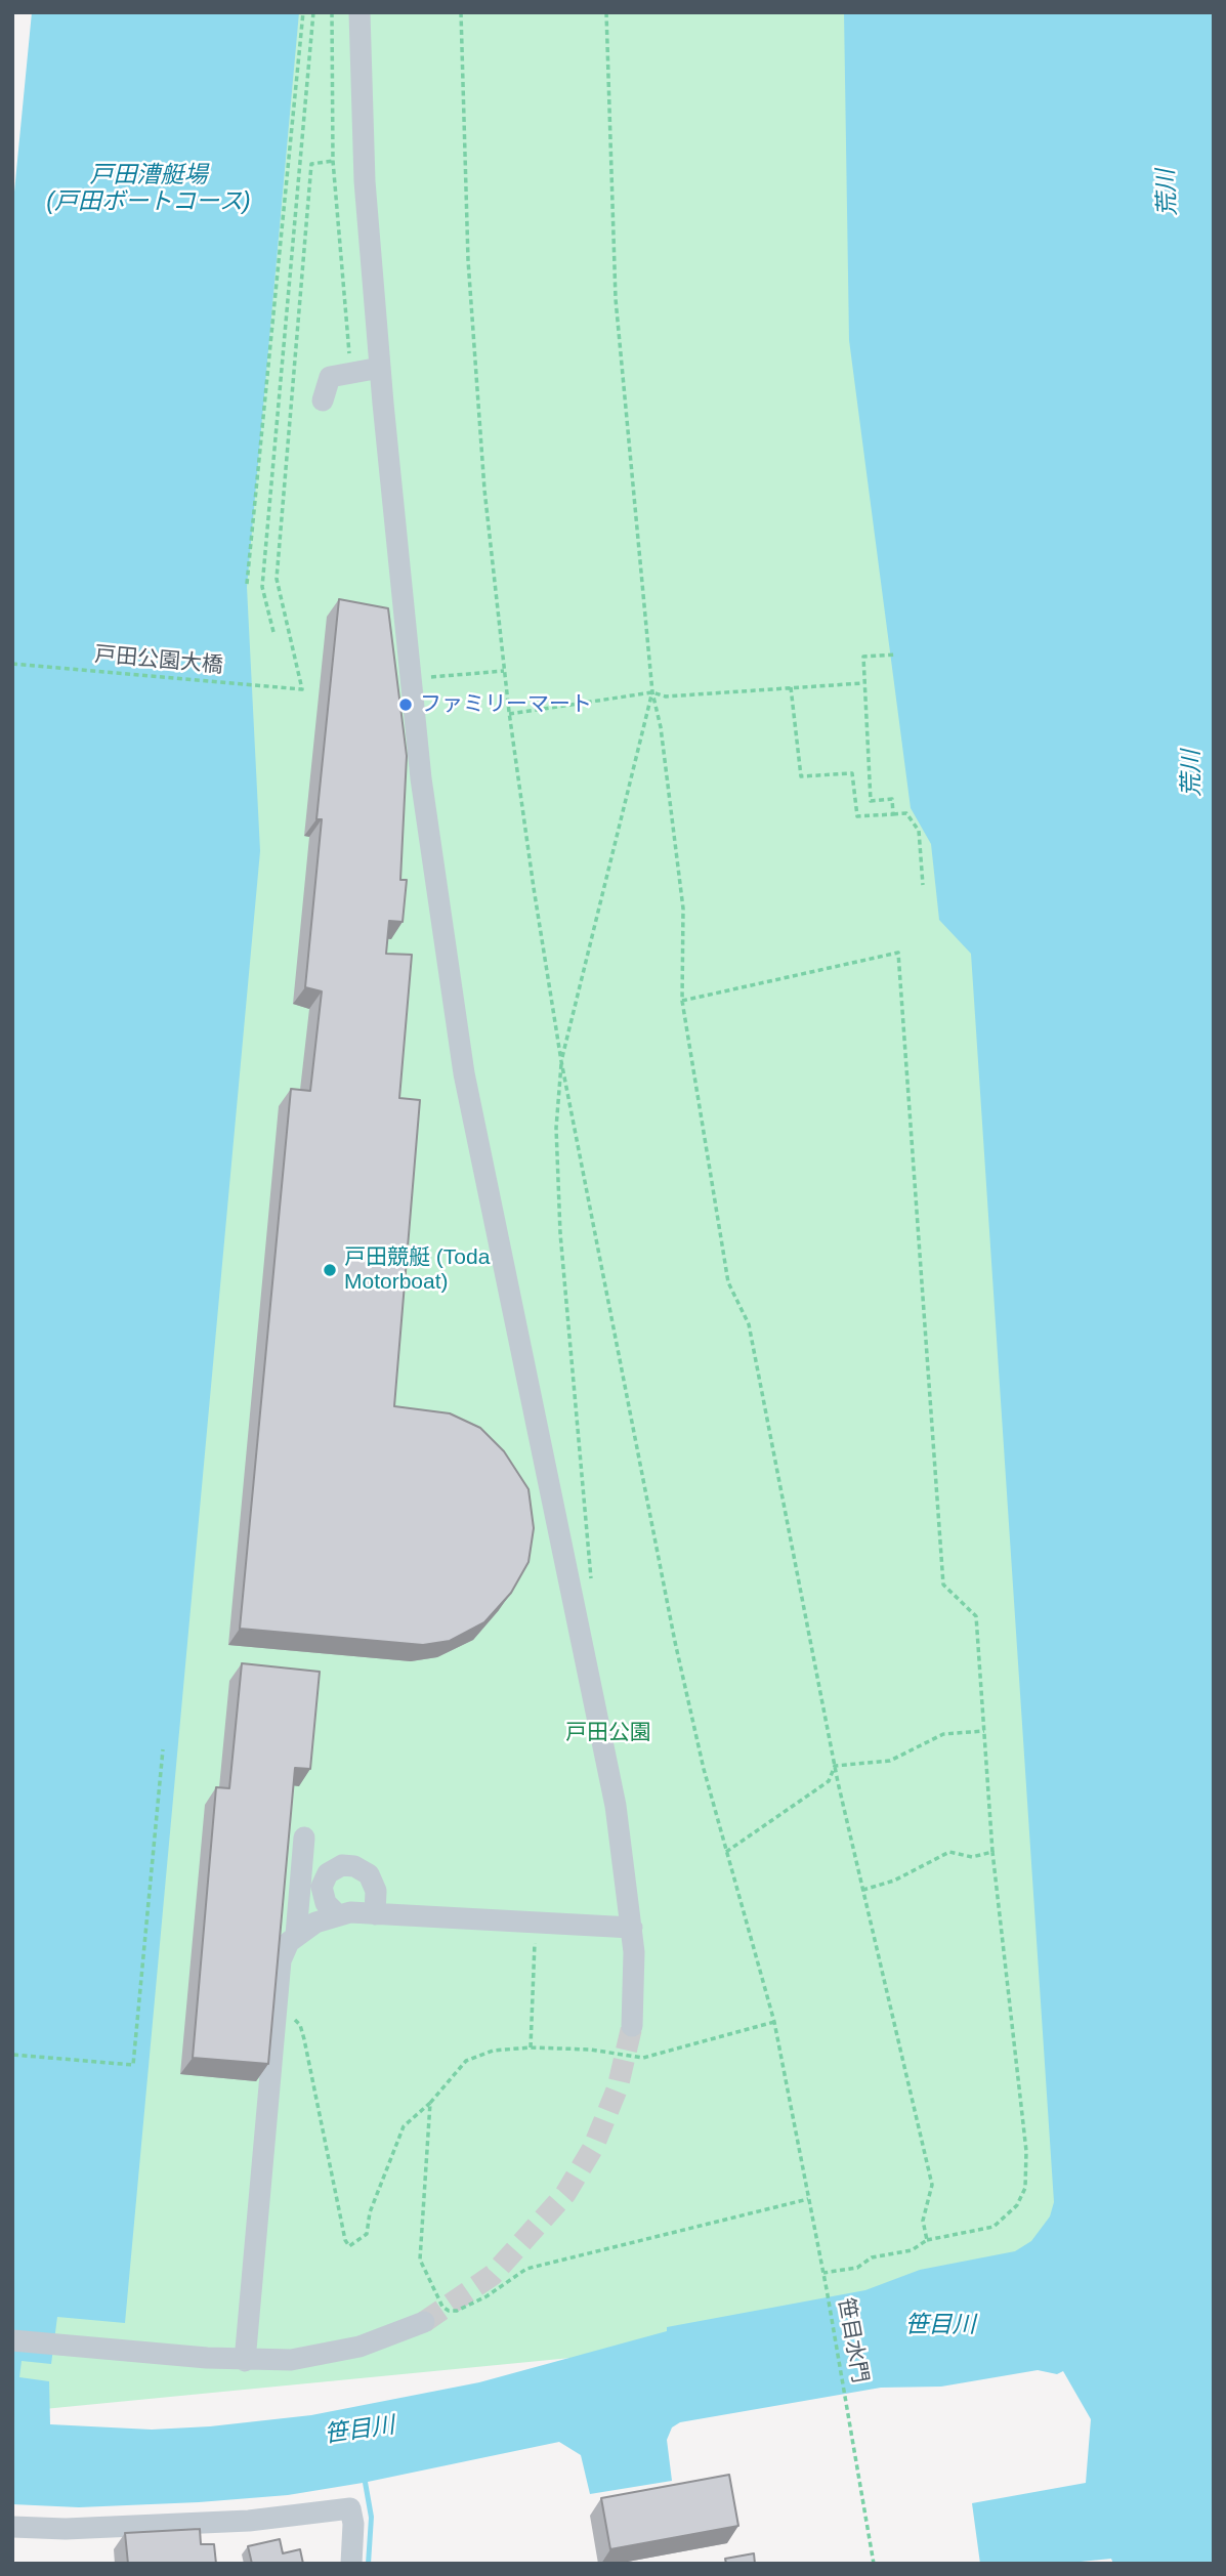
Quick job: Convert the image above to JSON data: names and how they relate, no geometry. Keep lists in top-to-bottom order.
{
  "streets": {
    "path": ["戸田公園大橋", "笹目水門"]
  },
  "water": ["戸田漕艇場 (戸田ボートコース)", "荒川", "笹目川"],
  "parks": ["戸田公園"],
  "places": ["ファミリーマート", "戸田競艇 (Toda Motorboat)"]
}
